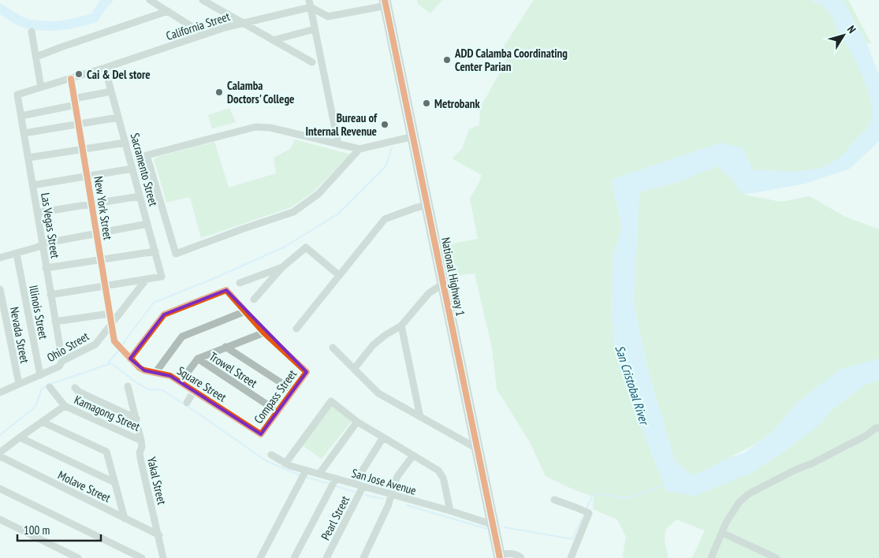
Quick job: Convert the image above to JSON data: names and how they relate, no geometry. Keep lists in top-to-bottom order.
{
  "streets": {
    "highway": ["National Highway 1"],
    "street": [
      "California Street",
      "Sacramento Street",
      "New York Street",
      "Las Vegas Street",
      "Illinois Street",
      "Nevada Street",
      "Ohio Street",
      "Trowel Street",
      "Square Street",
      "Compass Street",
      "Kamagong Street",
      "Yakal Street",
      "San Jose Avenue",
      "Molave Street",
      "Pearl Street"
    ]
  },
  "crossings": [
    ["California Street", "Sacramento Street"],
    ["California Street", "New York Street"],
    ["California Street", "Las Vegas Street"],
    ["Sacramento Street", "Ohio Street"],
    ["New York Street", "Ohio Street"],
    ["New York Street", "Square Street"],
    ["Las Vegas Street", "Ohio Street"],
    ["National Highway 1", "San Jose Avenue"],
    ["Illinois Street", "Ohio Street"],
    ["Nevada Street", "Ohio Street"],
    ["Trowel Street", "Compass Street"],
    ["Square Street", "Compass Street"],
    ["Kamagong Street", "Yakal Street"],
    ["Yakal Street", "Molave Street"],
    ["San Jose Avenue", "Pearl Street"]
  ],
  "water": ["San Cristobal River"],
  "places": [
    "ADD Calamba Coordinating Center Parian",
    "Cai & Del store",
    "Calamba Doctors' College",
    "Metrobank",
    "Bureau of Internal Revenue"
  ],
  "scale_bar": "100 m",
  "north": "top right"
}
